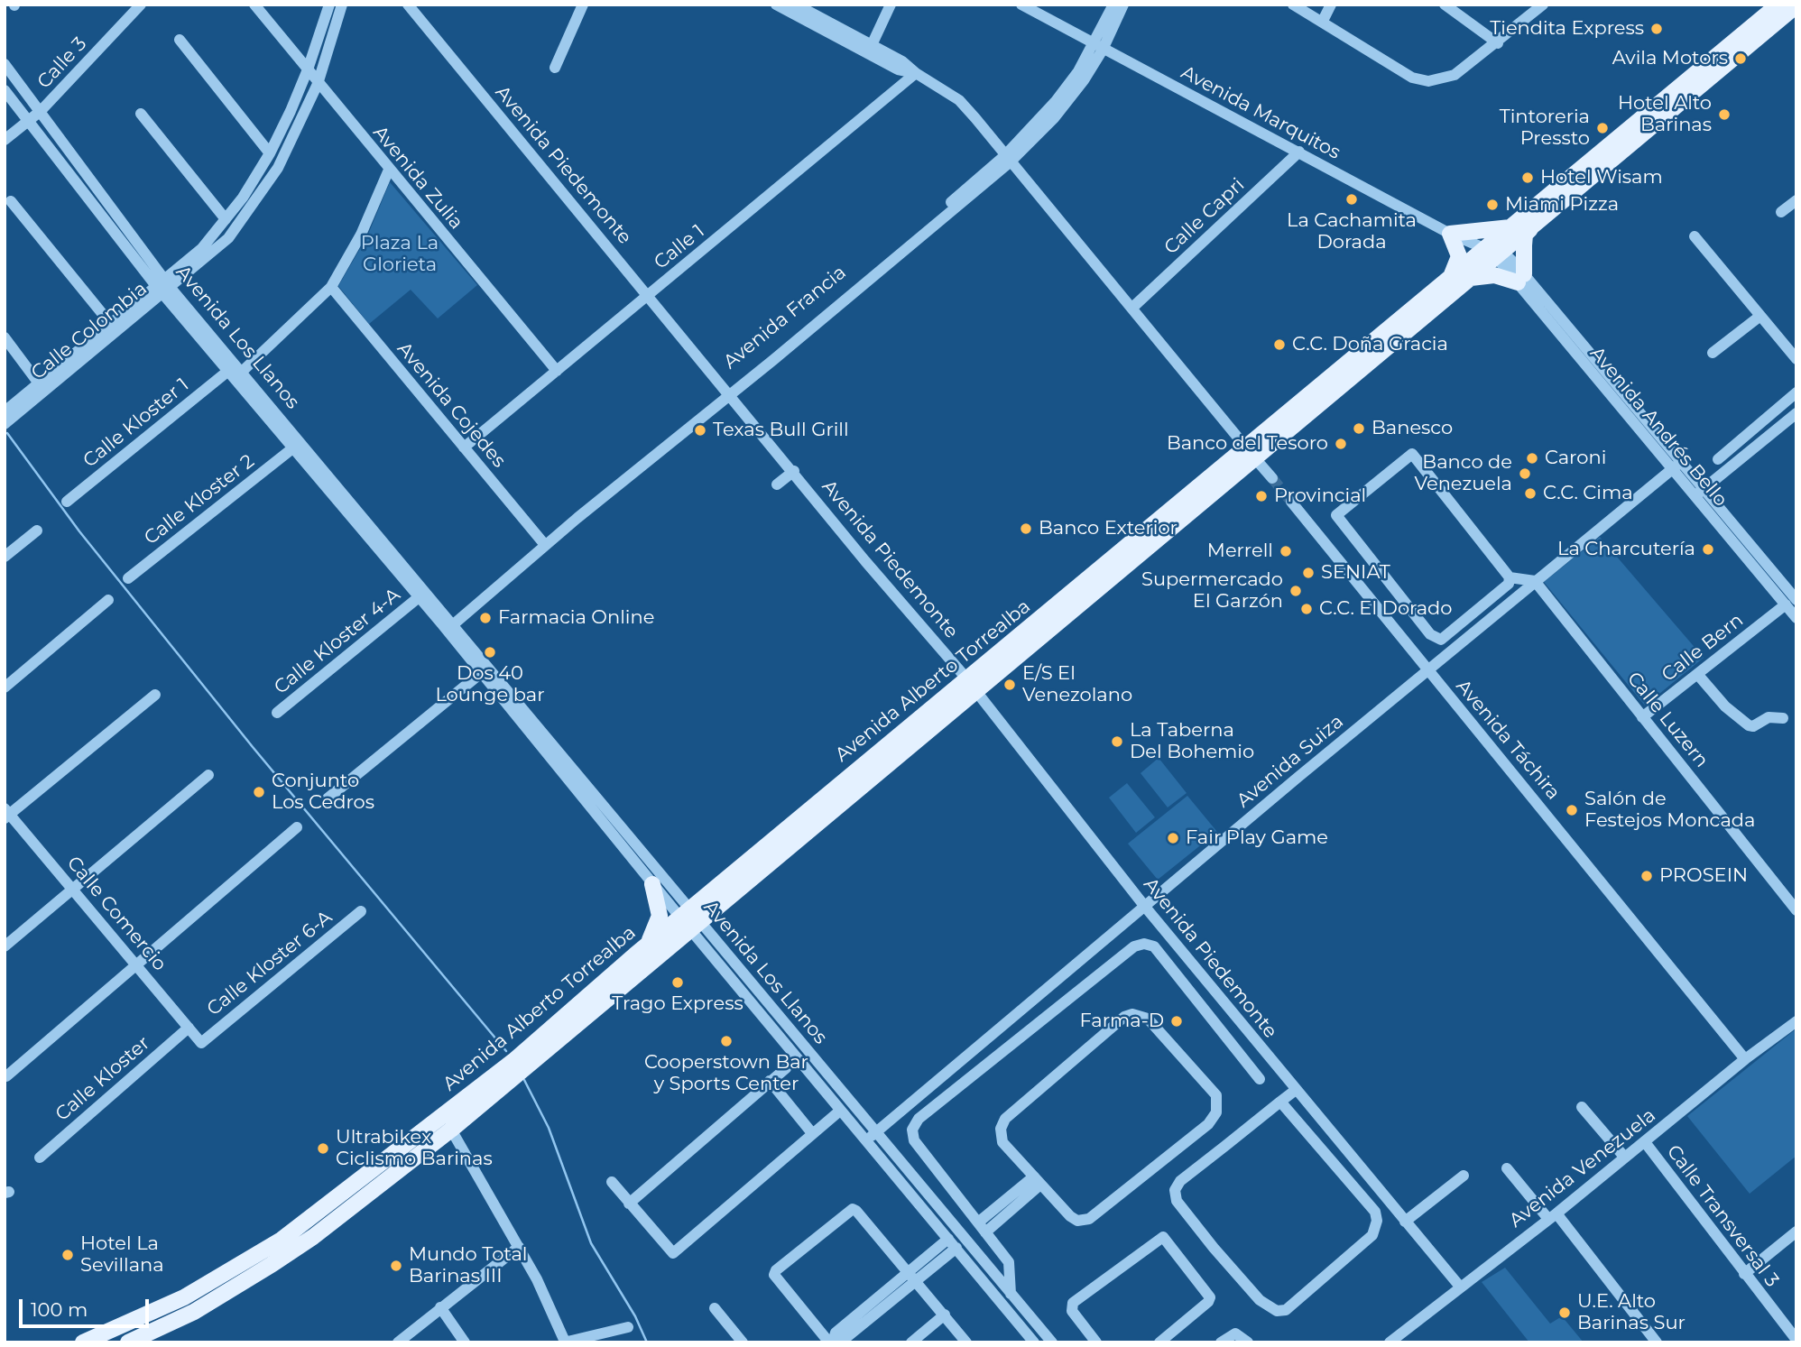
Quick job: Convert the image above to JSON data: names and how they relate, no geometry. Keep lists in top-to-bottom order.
{
  "streets": {
    "main road": ["Avenida Alberto Torrealba"],
    "street": [
      "Calle 3",
      "Avenida Marquitos",
      "Avenida Piedemonte",
      "Avenida Zulia",
      "Calle Capri",
      "Calle 1",
      "Avenida Francia",
      "Calle Colombia",
      "Avenida Los Llanos",
      "Avenida Cojedes",
      "Calle Kloster 1",
      "Avenida Andrés Bello",
      "Calle Kloster 2",
      "Calle Kloster 4-A",
      "Calle Bern",
      "Calle Luzern",
      "Avenida Táchira",
      "Avenida Suiza",
      "Calle Comercio",
      "Calle Kloster 6-A",
      "Calle Kloster",
      "Avenida Venezuela",
      "Calle Transversal 3"
    ]
  },
  "crossings": [
    ["Calle 3", "Avenida Los Llanos"],
    ["Avenida Marquitos", "Calle Capri"],
    ["Avenida Marquitos", "Avenida Francia"],
    ["Avenida Marquitos", "Avenida Andrés Bello"],
    ["Avenida Marquitos", "Avenida Alberto Torrealba"],
    ["Avenida Piedemonte", "Calle 1"],
    ["Avenida Piedemonte", "Avenida Francia"],
    ["Avenida Piedemonte", "Avenida Alberto Torrealba"],
    ["Avenida Piedemonte", "Avenida Suiza"],
    ["Avenida Piedemonte", "Avenida Venezuela"],
    ["Avenida Zulia", "Calle 1"],
    ["Avenida Zulia", "Calle Colombia"],
    ["Calle 1", "Avenida Cojedes"],
    ["Avenida Francia", "Avenida Los Llanos"],
    ["Avenida Francia", "Avenida Cojedes"],
    ["Calle Colombia", "Avenida Los Llanos"],
    ["Avenida Los Llanos", "Calle Kloster 1"],
    ["Avenida Los Llanos", "Calle Kloster 2"],
    ["Avenida Los Llanos", "Calle Kloster 4-A"],
    ["Avenida Los Llanos", "Avenida Alberto Torrealba"],
    ["Avenida Los Llanos", "Avenida Suiza"],
    ["Avenida Andrés Bello", "Calle Bern"],
    ["Avenida Andrés Bello", "Avenida Alberto Torrealba"],
    ["Avenida Andrés Bello", "Avenida Suiza"],
    ["Calle Bern", "Calle Luzern"],
    ["Calle Luzern", "Avenida Suiza"],
    ["Avenida Táchira", "Avenida Suiza"],
    ["Avenida Táchira", "Avenida Venezuela"],
    ["Calle Comercio", "Calle Kloster 6-A"],
    ["Calle Comercio", "Calle Kloster"],
    ["Avenida Venezuela", "Calle Transversal 3"]
  ],
  "parks": ["Plaza La Glorieta"],
  "places": [
    "Tiendita Express",
    "Avila Motors",
    "Hotel Alto Barinas",
    "Tintoreria Pressto",
    "Hotel Wisam",
    "La Cachamita Dorada",
    "Miami Pizza",
    "C.C. Doña Gracia",
    "Banesco",
    "Texas Bull Grill",
    "Banco del Tesoro",
    "Caroni",
    "Banco de Venezuela",
    "C.C. Cima",
    "Provincial",
    "Banco Exterior",
    "La Charcutería",
    "Merrell",
    "SENIAT",
    "Supermercado El Garzón",
    "C.C. El Dorado",
    "Farmacia Online",
    "Dos 40 Lounge bar",
    "E/S El Venezolano",
    "La Taberna Del Bohemio",
    "Conjunto Los Cedros",
    "Salón de Festejos Moncada",
    "Fair Play Game",
    "PROSEIN",
    "Trago Express",
    "Farma-D",
    "Cooperstown Bar y Sports Center",
    "Ultrabikex Ciclismo Barinas",
    "Hotel La Sevillana",
    "Mundo Total Barinas III",
    "U.E. Alto Barinas Sur"
  ],
  "scale_bar": "100 m"
}
